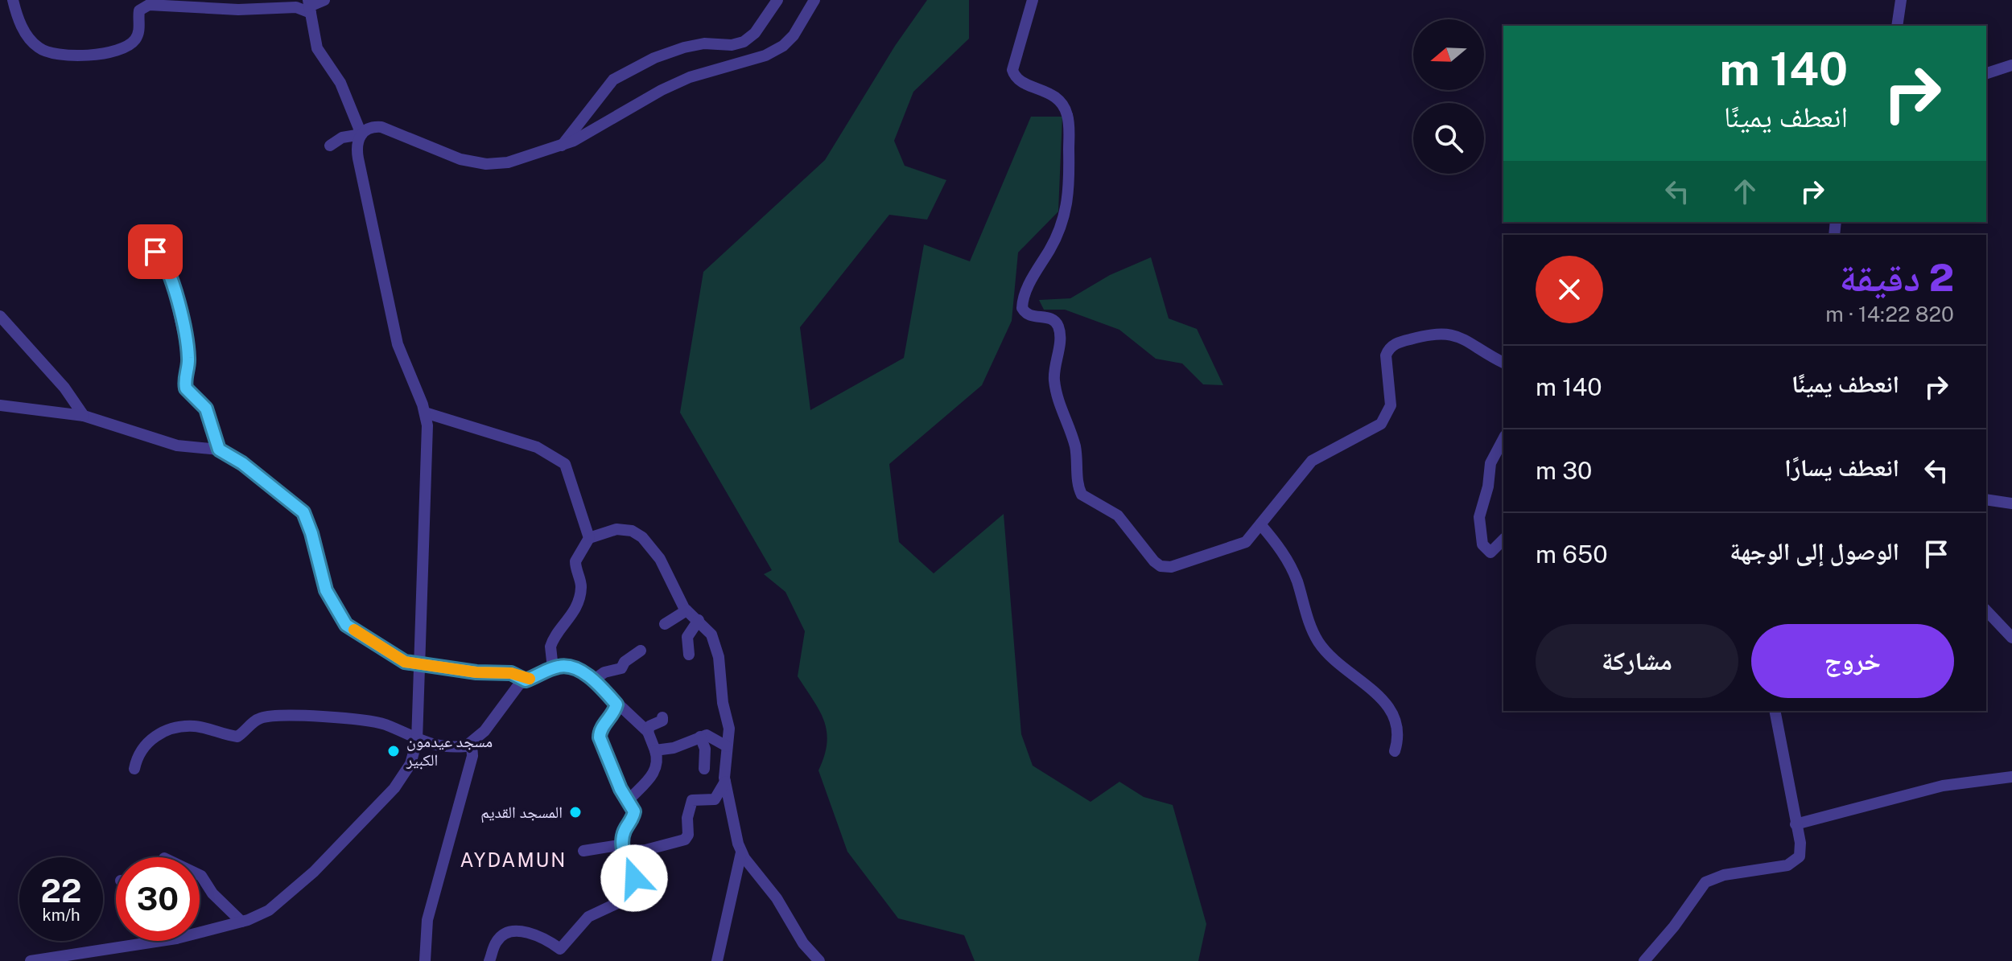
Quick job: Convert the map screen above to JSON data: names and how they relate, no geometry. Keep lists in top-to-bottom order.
{
  "districts": ["AYDAMUN"],
  "places": ["مسجد عيدمون الكبير", "المسجد القديم"],
  "north": "left",
  "page": {
    "turn": ["140 m", "انعطف يمينًا"],
    "heading": ["2 دقيقة", "820 m · 14:22"],
    "list": [
      {
        "name": "انعطف يمينًا",
        "value": "140 m"
      },
      {
        "name": "انعطف يسارًا",
        "value": "30 m"
      },
      {
        "name": "الوصول إلى الوجهة",
        "value": "650 m"
      }
    ],
    "buttons": ["خروج", "مشاركة"],
    "speed": "22 km/h",
    "limit": "30"
  }
}
